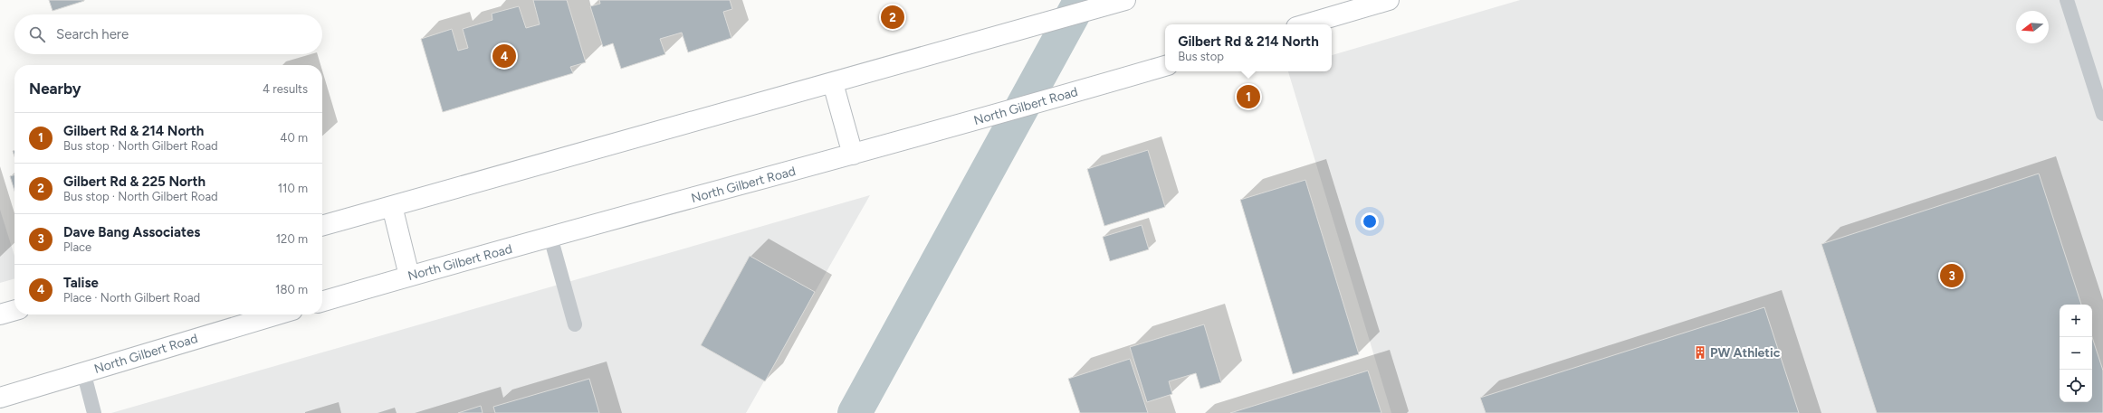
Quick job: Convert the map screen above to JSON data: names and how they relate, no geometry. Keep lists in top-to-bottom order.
{
  "streets": {
    "main road": ["North Gilbert Road"]
  },
  "places": {
    "building": ["PW Athletic"]
  },
  "north": "left",
  "page": {
    "pins": [
      "2",
      "4",
      "1",
      "3"
    ],
    "search": "Search here",
    "popup": ["Gilbert Rd & 214 North", "Bus stop"],
    "heading": ["Nearby", "4 results"],
    "list": [
      {
        "mark": "1",
        "name": "Gilbert Rd & 214 North",
        "note": "Bus stop · North Gilbert Road",
        "value": "40 m"
      },
      {
        "mark": "2",
        "name": "Gilbert Rd & 225 North",
        "note": "Bus stop · North Gilbert Road",
        "value": "110 m"
      },
      {
        "mark": "3",
        "name": "Dave Bang Associates",
        "note": "Place",
        "value": "120 m"
      },
      {
        "mark": "4",
        "name": "Talise",
        "note": "Place · North Gilbert Road",
        "value": "180 m"
      }
    ],
    "map_buttons": ["+", "−"]
  }
}
